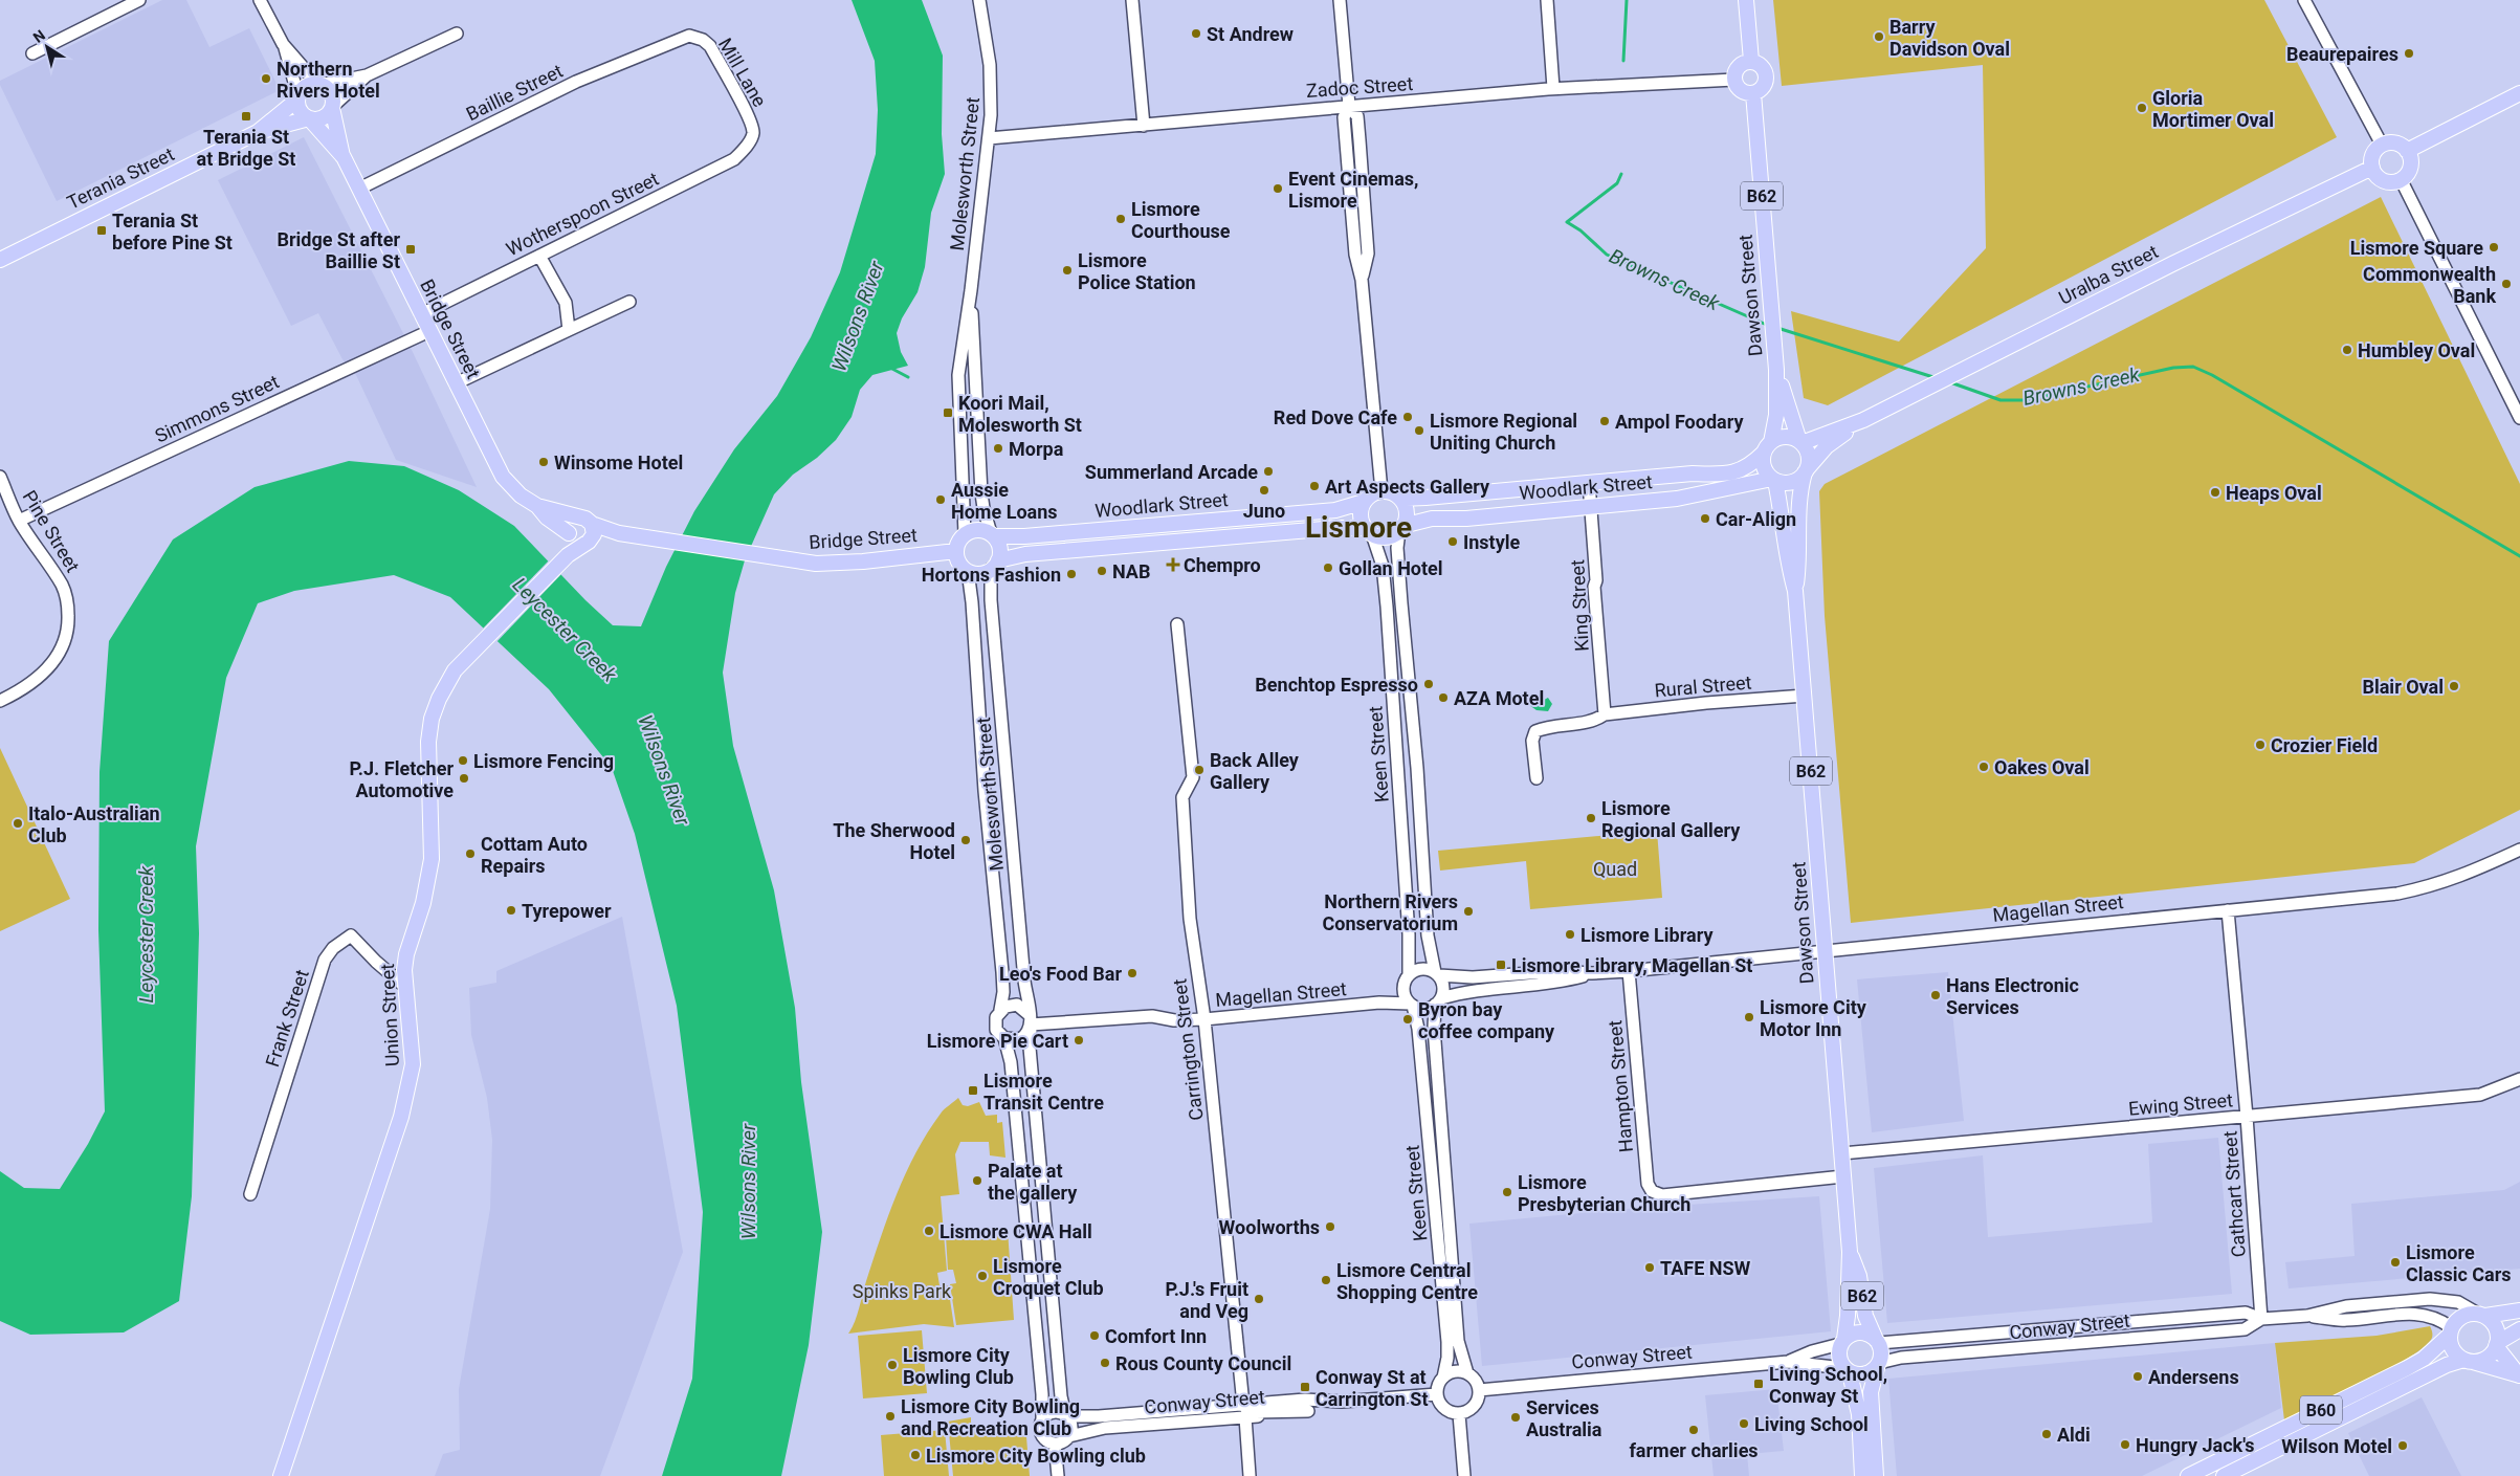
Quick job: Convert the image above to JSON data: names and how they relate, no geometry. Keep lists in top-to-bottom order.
{
  "streets": {
    "main road": [
      "Terania Street",
      "B62",
      "Uralba Street",
      "Dawson Street",
      "Bridge Street",
      "Woodlark Street",
      "Union Street",
      "B60"
    ],
    "street": [
      "Mill Lane",
      "Zadoc Street",
      "Baillie Street",
      "Molesworth Street",
      "Wotherspoon Street",
      "Simmons Street",
      "Pine Street",
      "King Street",
      "Rural Street",
      "Keen Street",
      "Magellan Street",
      "Frank Street",
      "Carrington Street",
      "Hampton Street",
      "Ewing Street",
      "Cathcart Street",
      "Conway Street"
    ]
  },
  "crossings": [
    ["Mill Lane", "Baillie Street"],
    ["Mill Lane", "Wotherspoon Street"],
    ["Zadoc Street", "Molesworth Street"],
    ["Zadoc Street", "Dawson Street"],
    ["Baillie Street", "Bridge Street"],
    ["Molesworth Street", "Bridge Street"],
    ["Molesworth Street", "Woodlark Street"],
    ["Molesworth Street", "Magellan Street"],
    ["Molesworth Street", "Conway Street"],
    ["Terania Street", "Bridge Street"],
    ["B62", "Uralba Street"],
    ["B62", "Dawson Street"],
    ["B62", "Woodlark Street"],
    ["B62", "Conway Street"],
    ["Wotherspoon Street", "Bridge Street"],
    ["Uralba Street", "Dawson Street"],
    ["Uralba Street", "Woodlark Street"],
    ["Dawson Street", "Woodlark Street"],
    ["Dawson Street", "Rural Street"],
    ["Dawson Street", "Magellan Street"],
    ["Dawson Street", "Hampton Street"],
    ["Dawson Street", "Ewing Street"],
    ["Dawson Street", "Conway Street"],
    ["Bridge Street", "Simmons Street"],
    ["Bridge Street", "Woodlark Street"],
    ["Bridge Street", "Union Street"],
    ["Simmons Street", "Pine Street"],
    ["Woodlark Street", "King Street"],
    ["Woodlark Street", "Keen Street"],
    ["King Street", "Rural Street"],
    ["Keen Street", "Magellan Street"],
    ["Keen Street", "Conway Street"],
    ["Magellan Street", "Carrington Street"],
    ["Magellan Street", "Hampton Street"],
    ["Magellan Street", "Cathcart Street"],
    ["Union Street", "Frank Street"],
    ["Carrington Street", "Conway Street"],
    ["Ewing Street", "Cathcart Street"],
    ["Cathcart Street", "Conway Street"],
    ["Conway Street", "B60"]
  ],
  "districts": ["Lismore"],
  "water": ["Browns Creek", "Wilsons River", "Leycester Creek"],
  "parks": ["Quad", "Spinks Park"],
  "places": {
    "other": [
      "St Andrew",
      "Barry Davidson Oval",
      "Beaurepaires",
      "Northern Rivers Hotel",
      "Gloria Mortimer Oval",
      "Event Cinemas, Lismore",
      "Lismore Courthouse",
      "Lismore Square",
      "Lismore Police Station",
      "Commonwealth Bank",
      "Humbley Oval",
      "Red Dove Cafe",
      "Ampol Foodary",
      "Lismore Regional Uniting Church",
      "Morpa",
      "Winsome Hotel",
      "Summerland Arcade",
      "Art Aspects Gallery",
      "Juno",
      "Heaps Oval",
      "Aussie Home Loans",
      "Car-Align",
      "Instyle",
      "Gollan Hotel",
      "NAB",
      "Hortons Fashion",
      "Benchtop Espresso",
      "Blair Oval",
      "AZA Motel",
      "Crozier Field",
      "Lismore Fencing",
      "Oakes Oval",
      "Back Alley Gallery",
      "P.J. Fletcher Automotive",
      "Lismore Regional Gallery",
      "Italo-Australian Club",
      "The Sherwood Hotel",
      "Cottam Auto Repairs",
      "Tyrepower",
      "Northern Rivers Conservatorium",
      "Lismore Library",
      "Leo's Food Bar",
      "Hans Electronic Services",
      "Lismore City Motor Inn",
      "Byron bay coffee company",
      "Lismore Pie Cart",
      "Palate at the gallery",
      "Lismore Presbyterian Church",
      "Woolworths",
      "Lismore CWA Hall",
      "Lismore Classic Cars",
      "TAFE NSW",
      "Lismore Croquet Club",
      "Lismore Central Shopping Centre",
      "P.J.'s Fruit and Veg",
      "Comfort Inn",
      "Rous County Council",
      "Lismore City Bowling Club",
      "Andersens",
      "Lismore City Bowling and Recreation Club",
      "Services Australia",
      "Living School",
      "farmer charlies",
      "Aldi",
      "Hungry Jack's",
      "Wilson Motel",
      "Lismore City Bowling club"
    ],
    "transit": [
      "Terania St at Bridge St",
      "Terania St before Pine St",
      "Bridge St after Baillie St",
      "Koori Mail, Molesworth St",
      "Lismore Library, Magellan St",
      "Lismore Transit Centre",
      "Living School, Conway St",
      "Conway St at Carrington St"
    ],
    "health": ["Chempro"]
  },
  "north": "top left"
}
